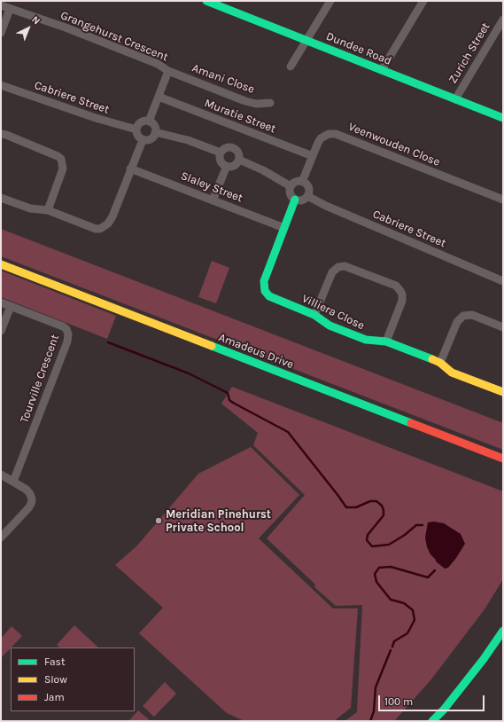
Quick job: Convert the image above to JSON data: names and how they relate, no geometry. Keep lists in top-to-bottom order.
{
  "streets": {
    "street": [
      "Grangehurst Crescent",
      "Dundee Road",
      "Zurich Street",
      "Amani Close",
      "Cabriere Street",
      "Muratie Street",
      "Veenwouden Close",
      "Slaley Street",
      "Villiera Close",
      "Amadeus Drive",
      "Tourville Crescent"
    ]
  },
  "crossings": [
    ["Grangehurst Crescent", "Amani Close"],
    ["Grangehurst Crescent", "Cabriere Street"],
    ["Grangehurst Crescent", "Muratie Street"],
    ["Dundee Road", "Zurich Street"],
    ["Cabriere Street", "Veenwouden Close"],
    ["Cabriere Street", "Villiera Close"],
    ["Muratie Street", "Veenwouden Close"],
    ["Veenwouden Close", "Villiera Close"],
    ["Slaley Street", "Villiera Close"]
  ],
  "places": ["Meridian Pinehurst Private School"],
  "legend": ["Fast", "Slow", "Jam"],
  "scale_bar": "100 m",
  "north": "top right"
}
